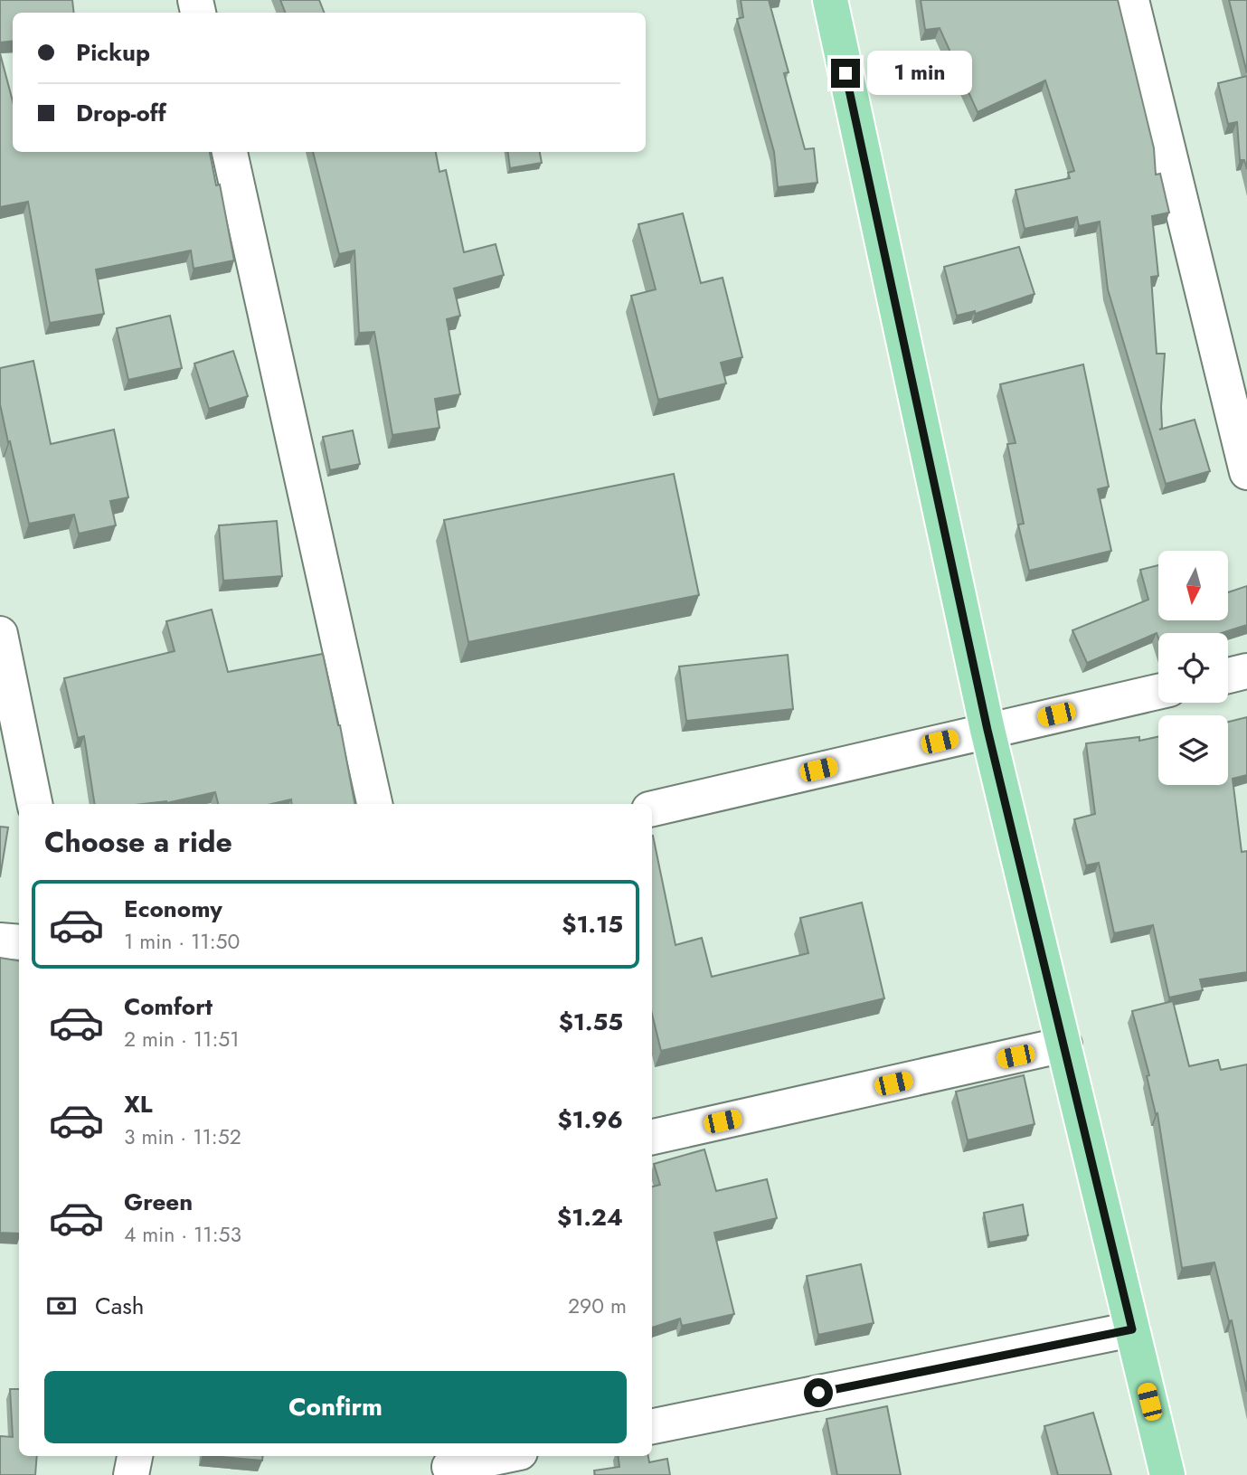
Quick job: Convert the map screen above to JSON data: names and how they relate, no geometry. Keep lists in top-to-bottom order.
{
  "north": "bottom",
  "page": {
    "banner": ["Pickup", "Drop-off"],
    "bubble": "1 min",
    "heading": "Choose a ride",
    "list": [
      {
        "name": "Economy",
        "note": "1 min · 11:50",
        "value": "$1.15"
      },
      {
        "name": "Comfort",
        "note": "2 min · 11:51",
        "value": "$1.55"
      },
      {
        "name": "XL",
        "note": "3 min · 11:52",
        "value": "$1.96"
      },
      {
        "name": "Green",
        "note": "4 min · 11:53",
        "value": "$1.24"
      }
    ],
    "pay": ["Cash", "290 m"],
    "buttons": "Confirm"
  }
}
